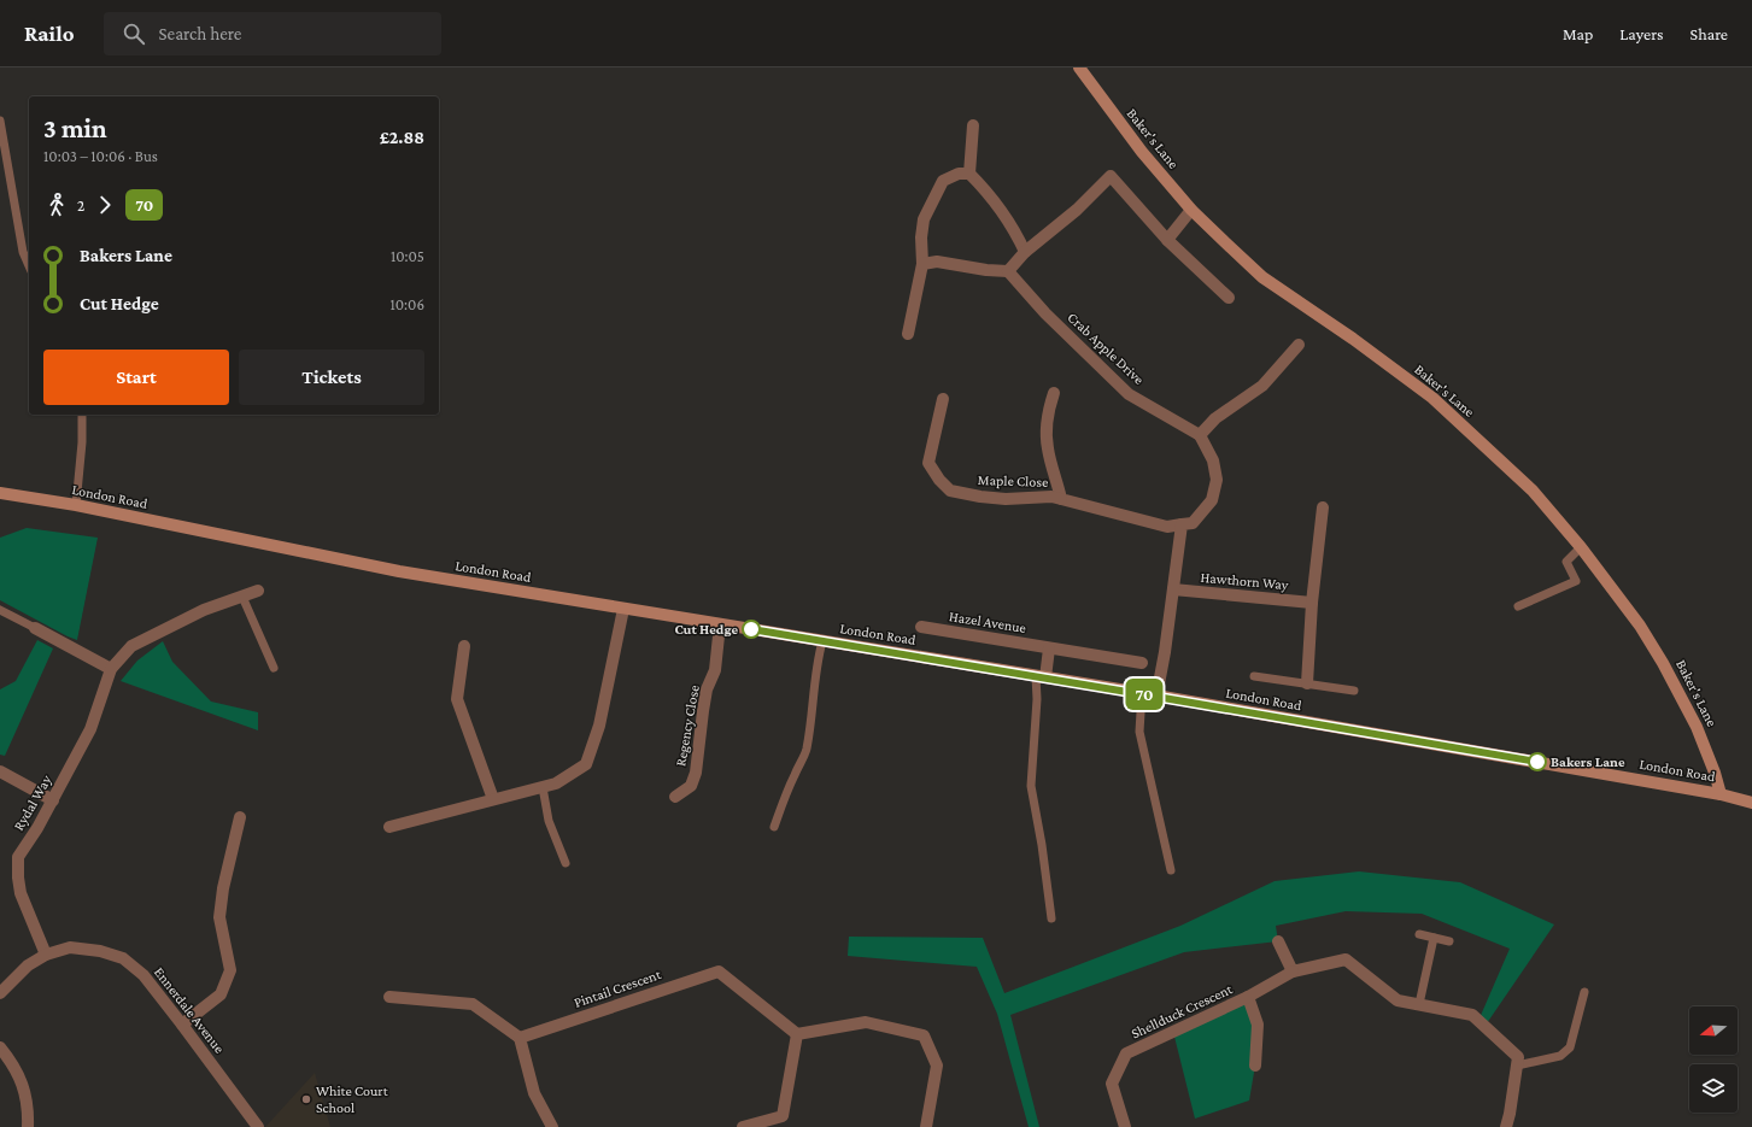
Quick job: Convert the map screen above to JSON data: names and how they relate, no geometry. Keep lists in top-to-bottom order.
{
  "streets": {
    "street": [
      "Baker's Lane",
      "Crab Apple Drive",
      "Maple Close",
      "London Road",
      "Hawthorn Way",
      "Hazel Avenue",
      "Regency Close",
      "Rydal Way",
      "Pintail Crescent",
      "Ennerdale Avenue",
      "Shellduck Crescent"
    ]
  },
  "crossings": [
    ["Baker's Lane", "London Road"],
    ["London Road", "Regency Close"],
    ["Rydal Way", "Ennerdale Avenue"]
  ],
  "places": ["Cut Hedge", "Bakers Lane", "White Court School"],
  "lines": ["bus line 70"],
  "north": "left",
  "page": {
    "header": "Railo",
    "search": "Search here",
    "nav": ["Map", "Layers", "Share"],
    "on_map": "70",
    "heading": ["3 min", "10:03 – 10:06 · Bus", "£2.88"],
    "legs": ["2", "70"],
    "list": [
      {
        "name": "Bakers Lane",
        "value": "10:05"
      },
      {
        "name": "Cut Hedge",
        "value": "10:06"
      }
    ],
    "buttons": ["Start", "Tickets"]
  }
}
